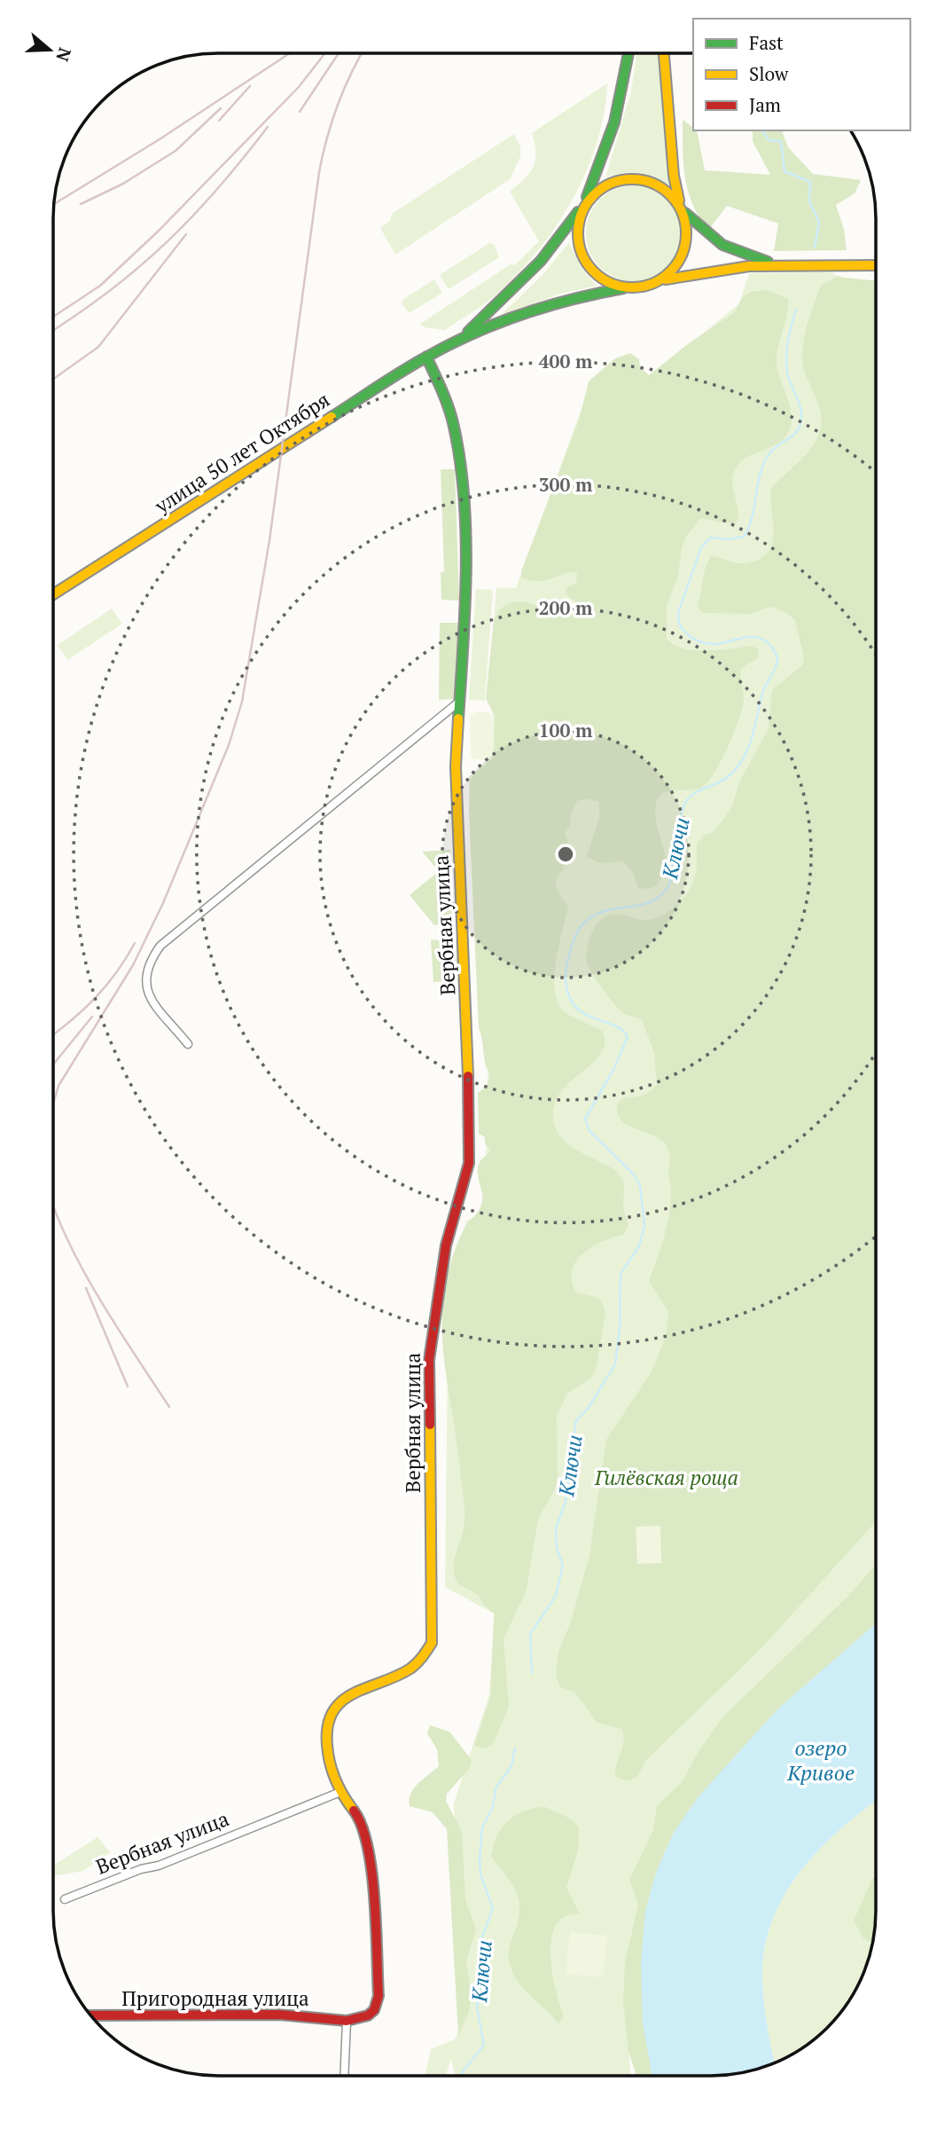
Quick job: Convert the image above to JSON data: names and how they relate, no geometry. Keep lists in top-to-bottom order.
{
  "streets": {
    "street": ["улица 50 лет Октября", "Вербная улица", "Пригородная улица"]
  },
  "crossings": [
    ["улица 50 лет Октября", "Вербная улица"]
  ],
  "water": ["Ключи", "озеро Кривое"],
  "parks": ["Гилёвская роща"],
  "legend": ["Fast", "Slow", "Jam"],
  "north": "right",
  "rings": [
    "400 m",
    "300 m",
    "200 m",
    "100 m"
  ]
}
